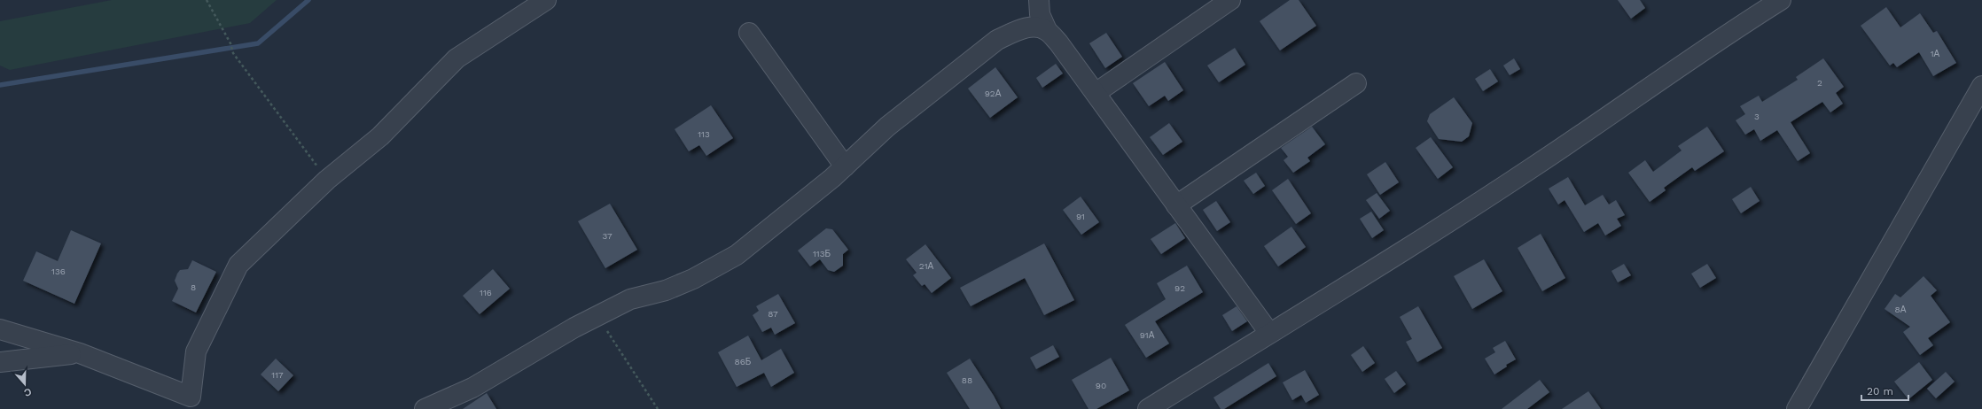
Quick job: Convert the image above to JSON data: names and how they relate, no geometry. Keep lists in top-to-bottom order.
{
  "house_numbers": [
    "1А",
    "2",
    "92А",
    "3",
    "113",
    "91",
    "37",
    "113Б",
    "21А",
    "136",
    "8",
    "92",
    "116",
    "8А",
    "87",
    "91А",
    "86Б",
    "117",
    "88",
    "90"
  ],
  "scale_bar": "20 m",
  "north": "bottom"
}
